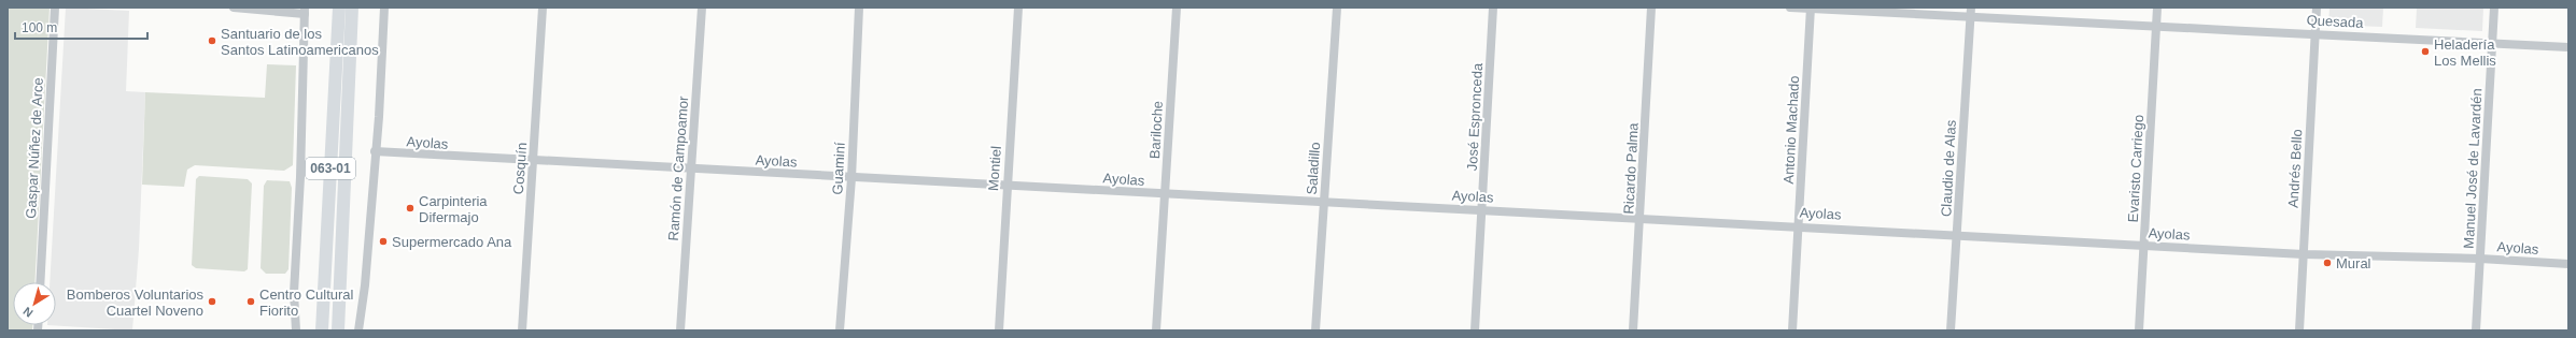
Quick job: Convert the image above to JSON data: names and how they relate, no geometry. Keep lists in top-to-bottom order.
{
  "streets": {
    "highway": ["063-01"],
    "street": [
      "Quesada",
      "José Espronceda",
      "Bariloche",
      "Antonio Machado",
      "Ayolas",
      "Gaspar Núñez de Arce",
      "Cosquín",
      "Ramón de Campoamor",
      "Guaminí",
      "Montiel",
      "Saladillo",
      "Ricardo Palma",
      "Claudio de Alas",
      "Evaristo Carriego",
      "Andrés Bello",
      "Manuel José de Lavardén"
    ]
  },
  "crossings": [
    ["Quesada", "Antonio Machado"],
    ["Quesada", "Claudio de Alas"],
    ["Quesada", "Evaristo Carriego"],
    ["Quesada", "Andrés Bello"],
    ["Quesada", "Manuel José de Lavardén"],
    ["José Espronceda", "Ayolas"],
    ["Bariloche", "Ayolas"],
    ["Antonio Machado", "Ayolas"],
    ["Ayolas", "Cosquín"],
    ["Ayolas", "Ramón de Campoamor"],
    ["Ayolas", "Guaminí"],
    ["Ayolas", "Montiel"],
    ["Ayolas", "Saladillo"],
    ["Ayolas", "Ricardo Palma"],
    ["Ayolas", "Claudio de Alas"],
    ["Ayolas", "Evaristo Carriego"],
    ["Ayolas", "Andrés Bello"],
    ["Ayolas", "Manuel José de Lavardén"]
  ],
  "places": [
    "Santuario de los Santos Latinoamericanos",
    "Heladería Los Mellis",
    "Carpinteria Difermajo",
    "Supermercado Ana",
    "Mural",
    "Bomberos Voluntarios Cuartel Noveno",
    "Centro Cultural Fiorito"
  ],
  "scale_bar": "100 m",
  "north": "bottom left"
}
